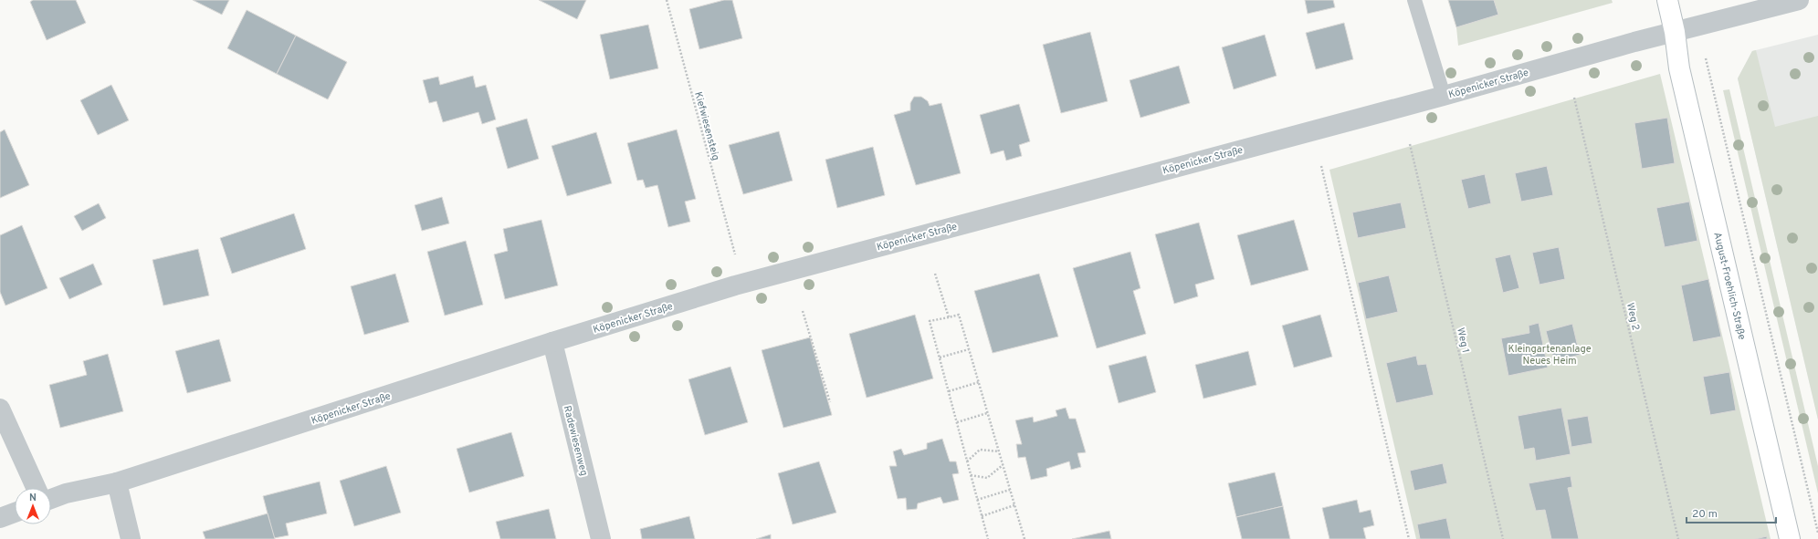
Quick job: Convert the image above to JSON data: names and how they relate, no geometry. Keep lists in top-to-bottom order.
{
  "streets": {
    "street": ["Köpenicker Straße", "August-Froehlich-Straße", "Radewiesenweg"],
    "path": ["Kiefwiesensteig", "Weg 2", "Weg 1"]
  },
  "crossings": [
    ["Köpenicker Straße", "August-Froehlich-Straße"],
    ["Köpenicker Straße", "Radewiesenweg"]
  ],
  "parks": ["Kleingartenanlage Neues Heim"],
  "scale_bar": "20 m",
  "north": "top"
}
